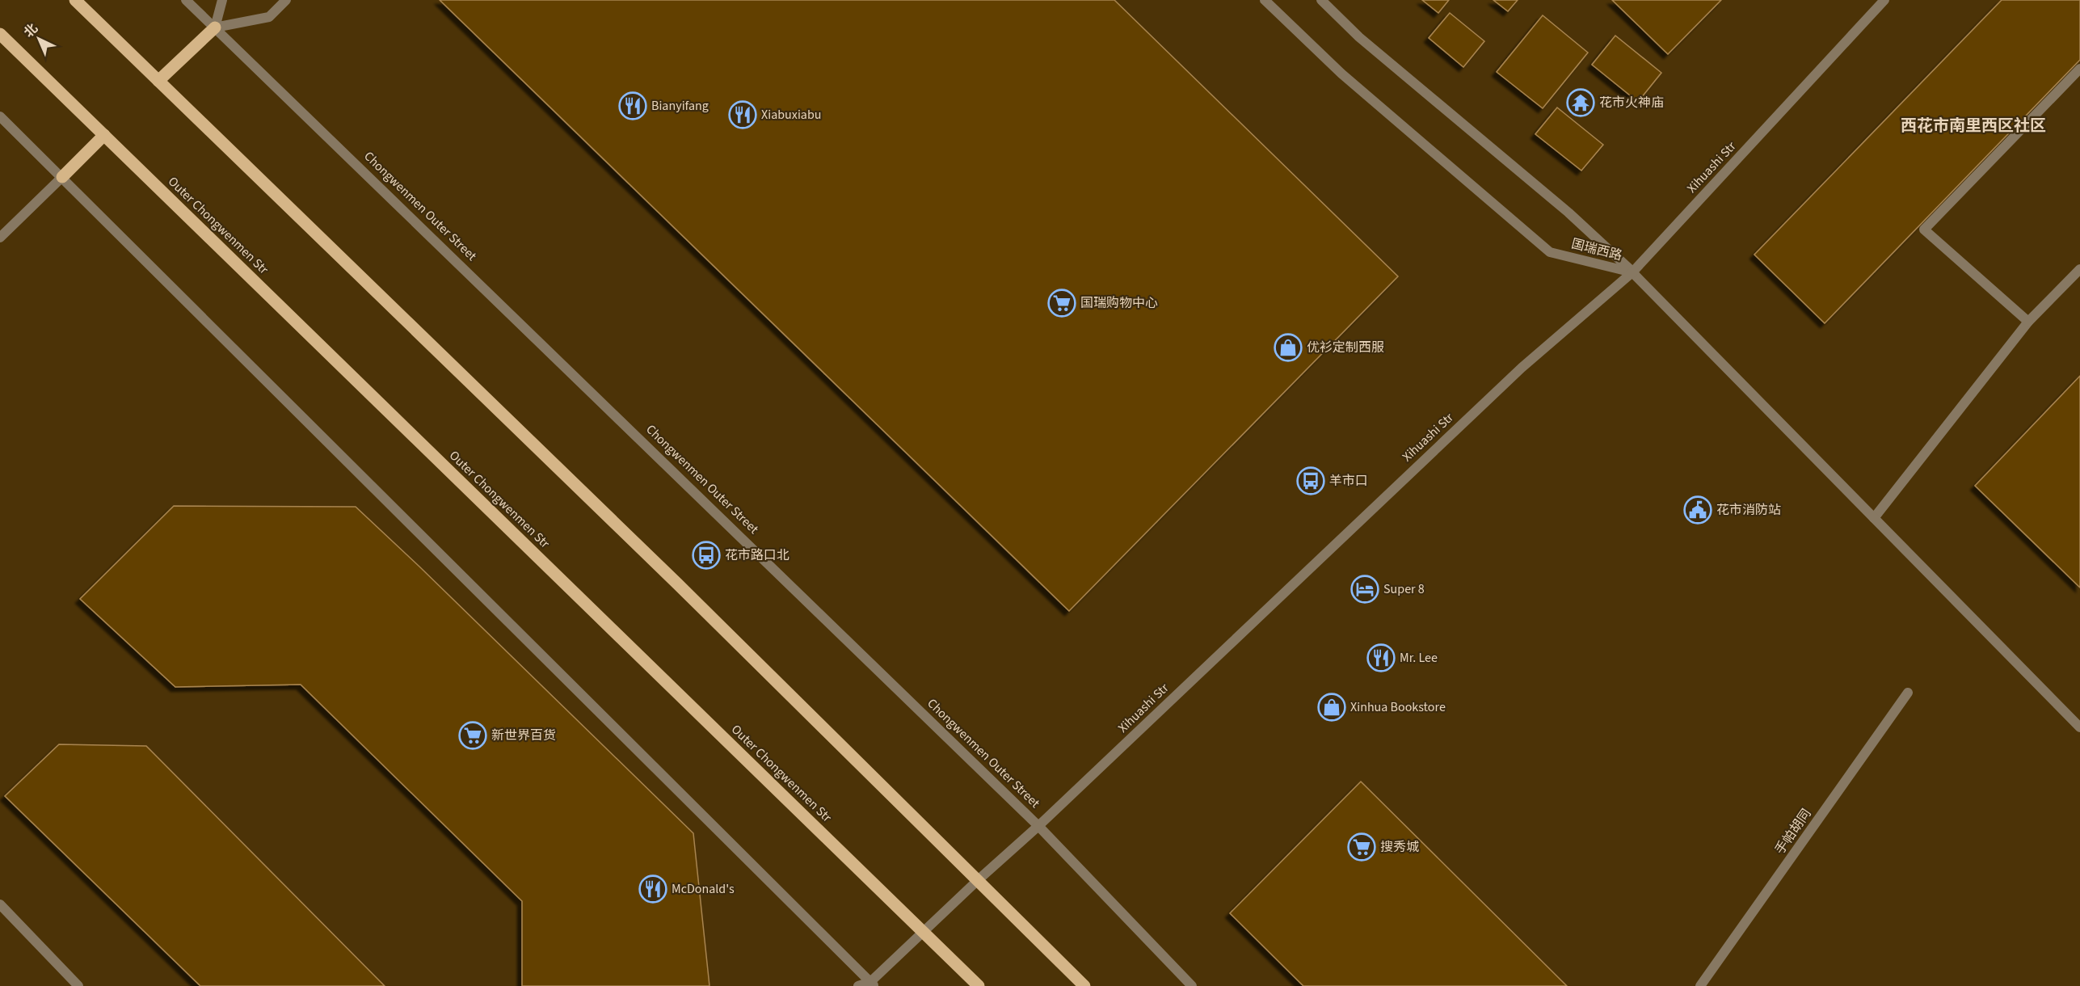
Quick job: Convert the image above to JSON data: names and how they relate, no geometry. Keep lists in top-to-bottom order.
{
  "streets": {
    "main road": ["Outer Chongwenmen Str"],
    "street": [
      "Xihuashi Str",
      "Chongwenmen Outer Street",
      "国瑞西路",
      "手帕胡同"
    ]
  },
  "crossings": [
    ["Xihuashi Str", "Chongwenmen Outer Street"],
    ["Xihuashi Str", "Outer Chongwenmen Str"],
    ["Xihuashi Str", "国瑞西路"]
  ],
  "districts": ["西花市南里西区社区"],
  "places": {
    "temple": ["花市火神庙"],
    "restaurant": [
      "Bianyifang",
      "Xiabuxiabu",
      "Mr. Lee",
      "McDonald's"
    ],
    "supermarket": ["国瑞购物中心", "新世界百货", "搜秀城"],
    "shop": ["优衫定制西服", "Xinhua Bookstore"],
    "bus stop": ["羊市口", "花市路口北"],
    "public building": ["花市消防站"],
    "hotel": ["Super 8"]
  },
  "north": "top left"
}
